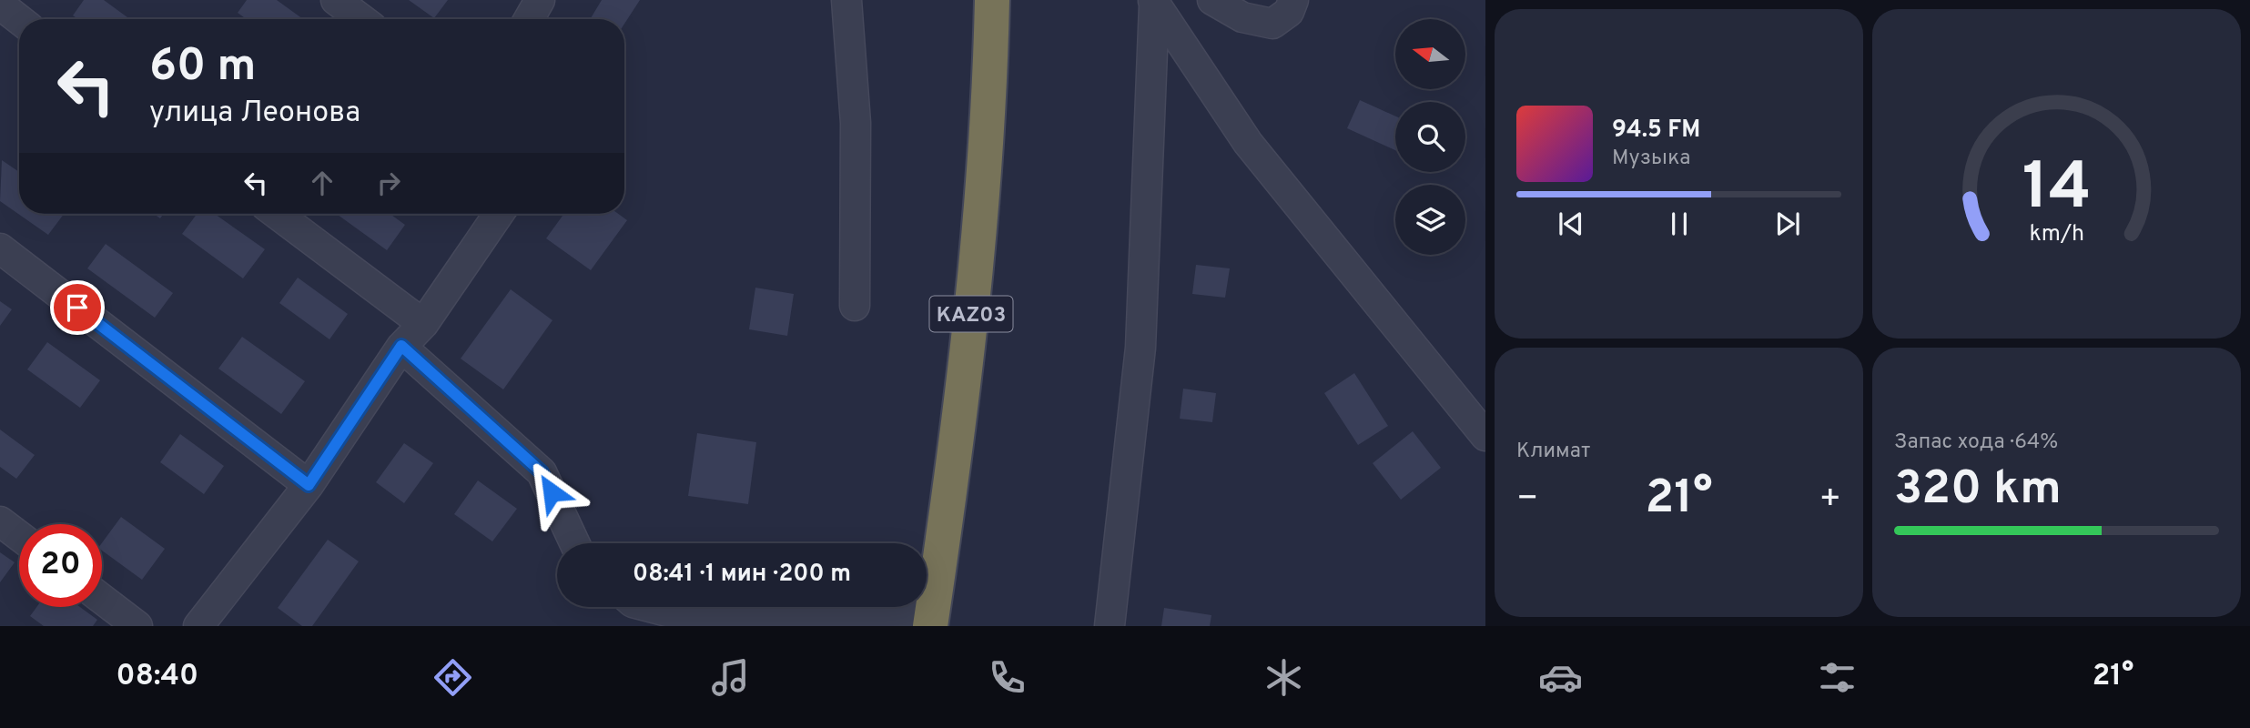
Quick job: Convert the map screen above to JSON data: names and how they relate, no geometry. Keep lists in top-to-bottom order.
{
  "streets": {
    "highway": ["KАZ03"]
  },
  "north": "left",
  "page": {
    "turn": ["60 m", "улица Леонова"],
    "song": ["94.5 FM", "Музыка"],
    "tile": [
      "Климат",
      ["Запас хода · 64%", "320 km"]
    ],
    "heat": ["−", "21°", "+"],
    "limit": "20",
    "trip": "08:41 · 1 мин · 200 m",
    "tabs": ["08:40", "21°"],
    "gauge": ["14", "km/h"]
  }
}
